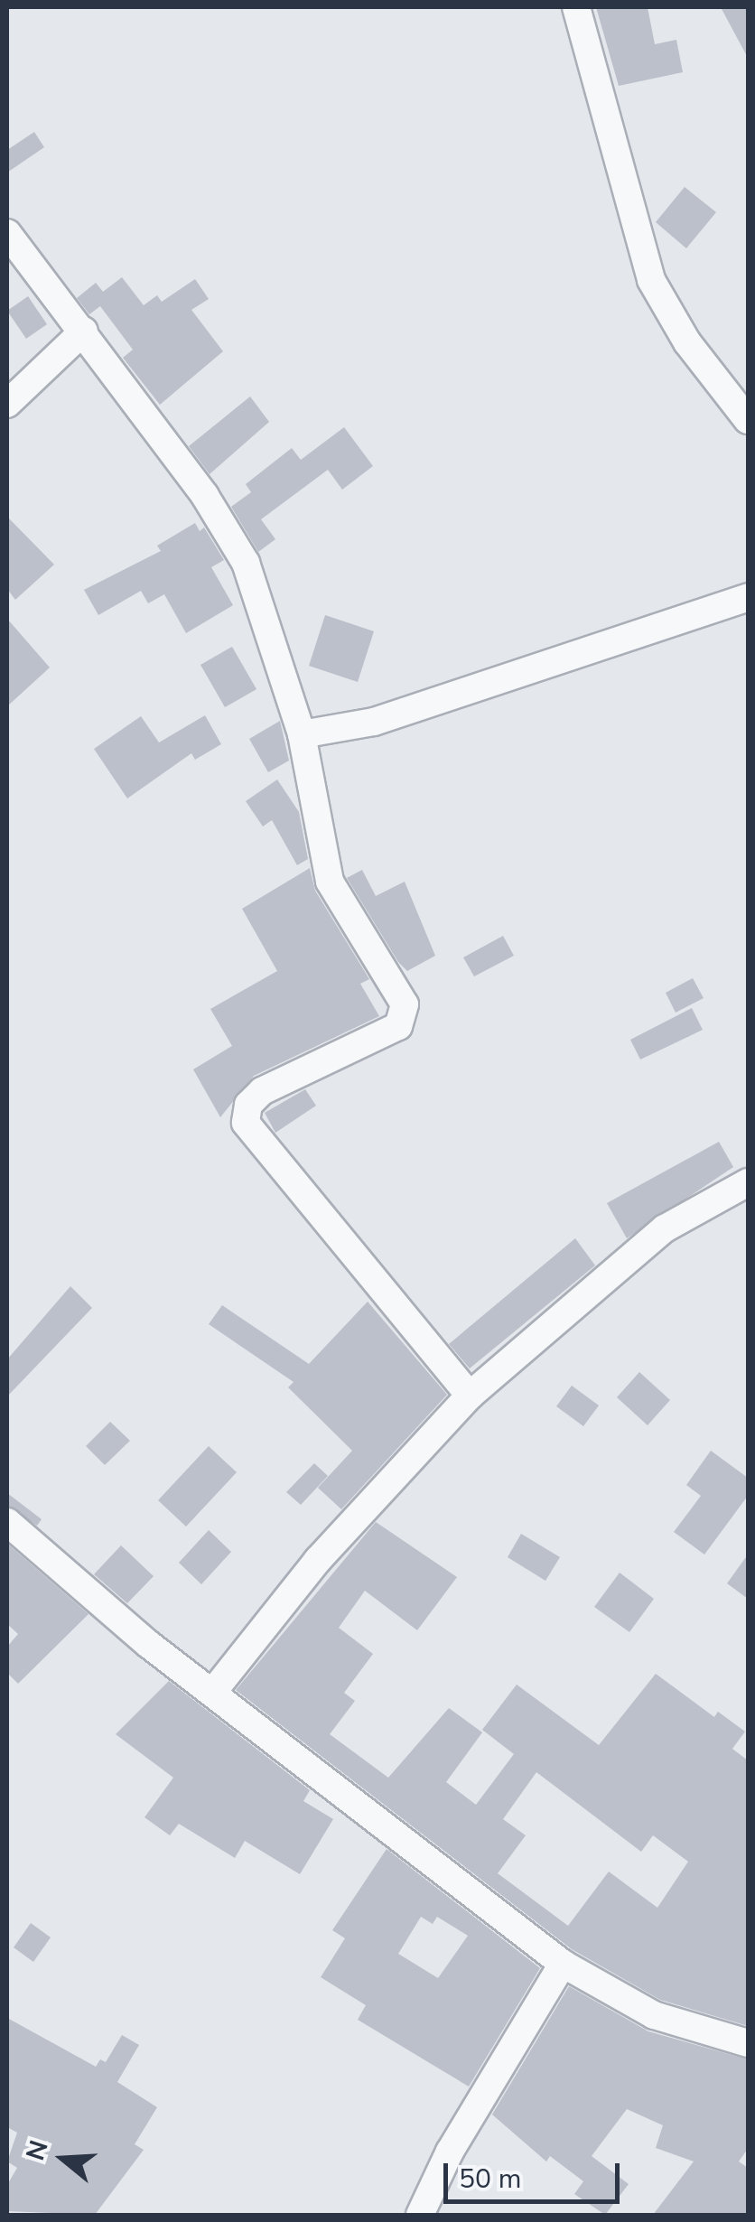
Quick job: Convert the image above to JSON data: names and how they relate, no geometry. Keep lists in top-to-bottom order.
{
  "scale_bar": "50 m",
  "north": "left"
}
